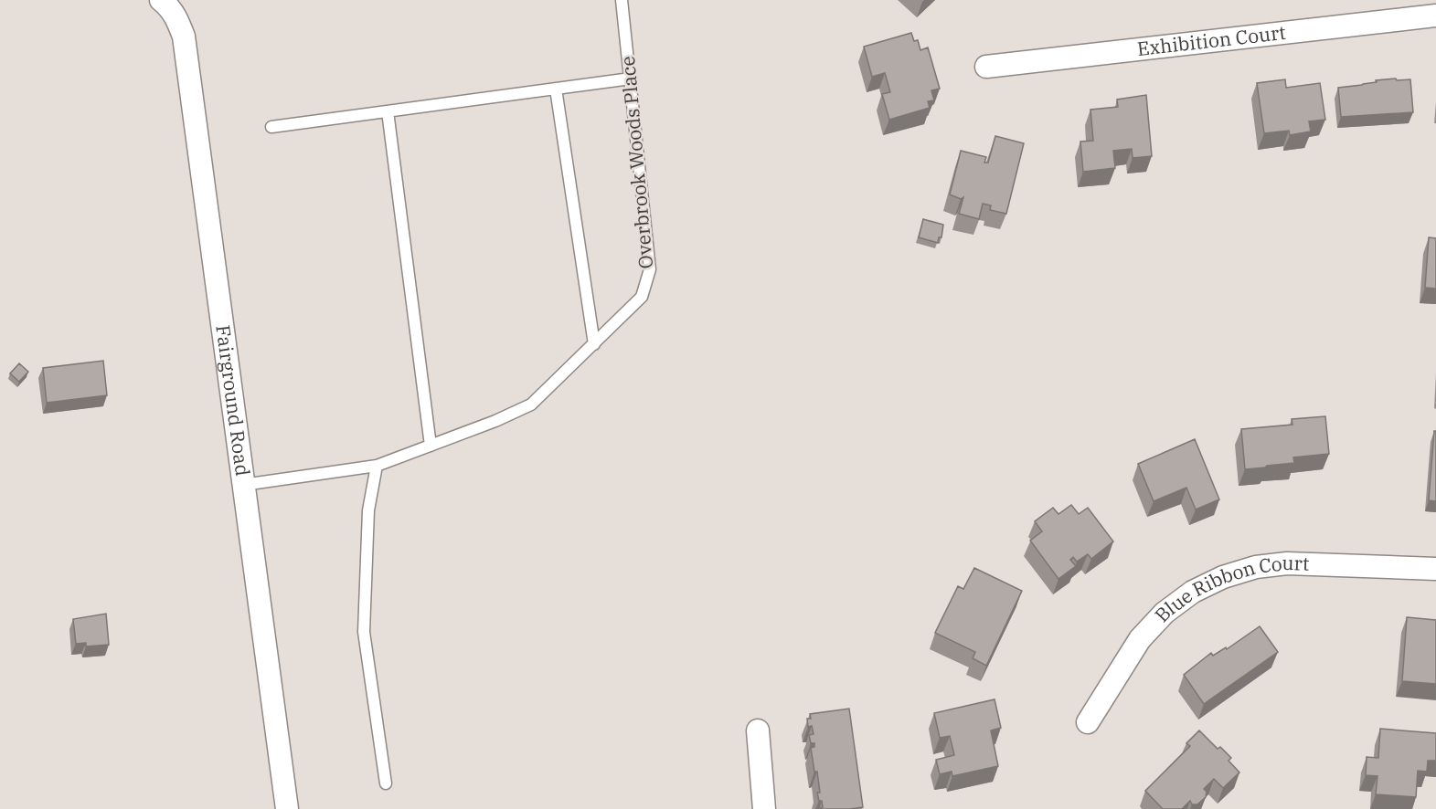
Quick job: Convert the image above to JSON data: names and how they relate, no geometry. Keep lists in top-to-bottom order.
{
  "streets": {
    "street": ["Exhibition Court", "Fairground Road", "Blue Ribbon Court"],
    "lane": ["Overbrook Woods Place"]
  },
  "crossings": [
    ["Overbrook Woods Place", "Fairground Road"]
  ]
}
